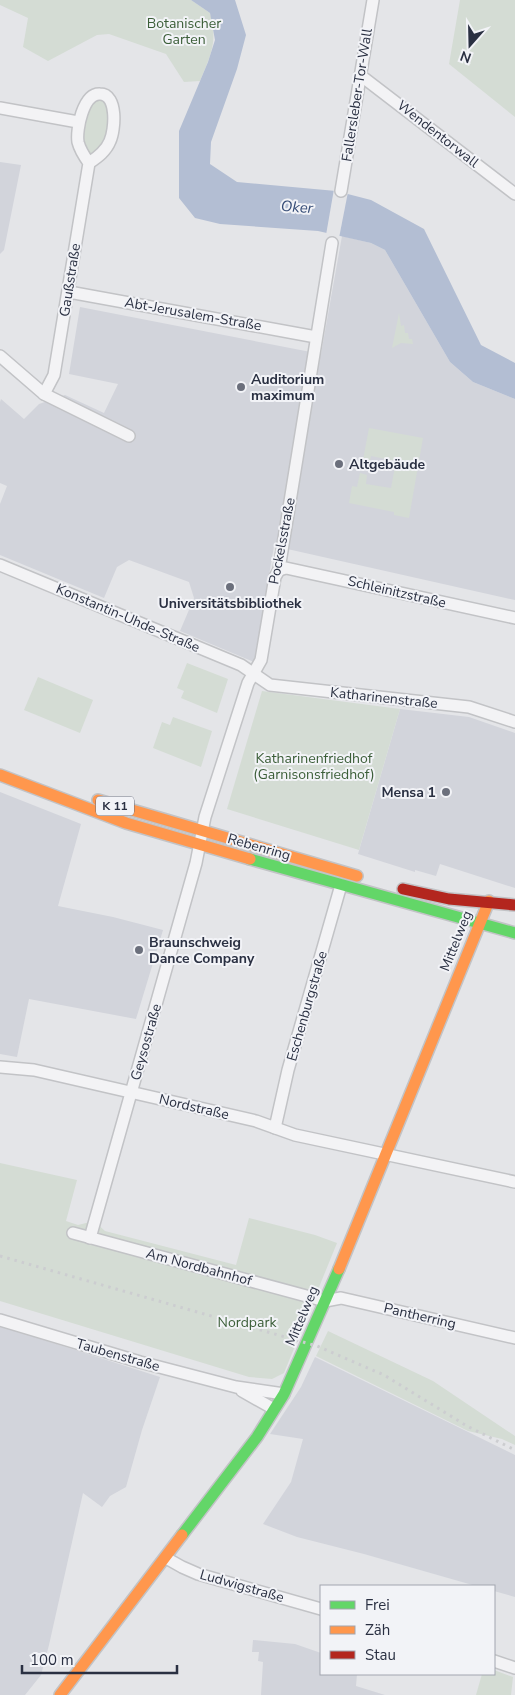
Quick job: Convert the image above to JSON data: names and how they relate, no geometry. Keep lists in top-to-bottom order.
{
  "streets": {
    "main road": ["K 11", "Rebenring", "Mittelweg"],
    "street": [
      "Fallersleber-Tor-Wall",
      "Wendentorwall",
      "Gaußstraße",
      "Abt-Jerusalem-Straße",
      "Pockelsstraße",
      "Schleinitzstraße",
      "Konstantin-Uhde-Straße",
      "Katharinenstraße",
      "Eschenburgstraße",
      "Geysostraße",
      "Nordstraße",
      "Am Nordbahnhof",
      "Pantherring",
      "Taubenstraße",
      "Ludwigstraße"
    ]
  },
  "crossings": [
    ["Fallersleber-Tor-Wall", "Wendentorwall"],
    ["Gaußstraße", "Abt-Jerusalem-Straße"],
    ["Abt-Jerusalem-Straße", "Pockelsstraße"],
    ["Pockelsstraße", "Schleinitzstraße"],
    ["Pockelsstraße", "Konstantin-Uhde-Straße"],
    ["Pockelsstraße", "Katharinenstraße"],
    ["Pockelsstraße", "Rebenring"],
    ["Pockelsstraße", "Geysostraße"],
    ["Konstantin-Uhde-Straße", "Katharinenstraße"],
    ["Rebenring", "Mittelweg"],
    ["Rebenring", "Eschenburgstraße"],
    ["Rebenring", "Geysostraße"],
    ["Mittelweg", "Nordstraße"],
    ["Mittelweg", "Am Nordbahnhof"],
    ["Mittelweg", "Pantherring"],
    ["Mittelweg", "Taubenstraße"],
    ["Mittelweg", "Ludwigstraße"],
    ["Eschenburgstraße", "Nordstraße"],
    ["Geysostraße", "Nordstraße"],
    ["Geysostraße", "Am Nordbahnhof"],
    ["Am Nordbahnhof", "Pantherring"]
  ],
  "water": ["Oker"],
  "parks": ["Botanischer Garten", "Katharinenfriedhof (Garnisonsfriedhof)", "Nordpark"],
  "places": [
    "Auditorium maximum",
    "Altgebäude",
    "Universitätsbibliothek",
    "Mensa 1",
    "Braunschweig Dance Company"
  ],
  "legend": ["Frei", "Zäh", "Stau"],
  "scale_bar": "100 m",
  "north": "bottom"
}
